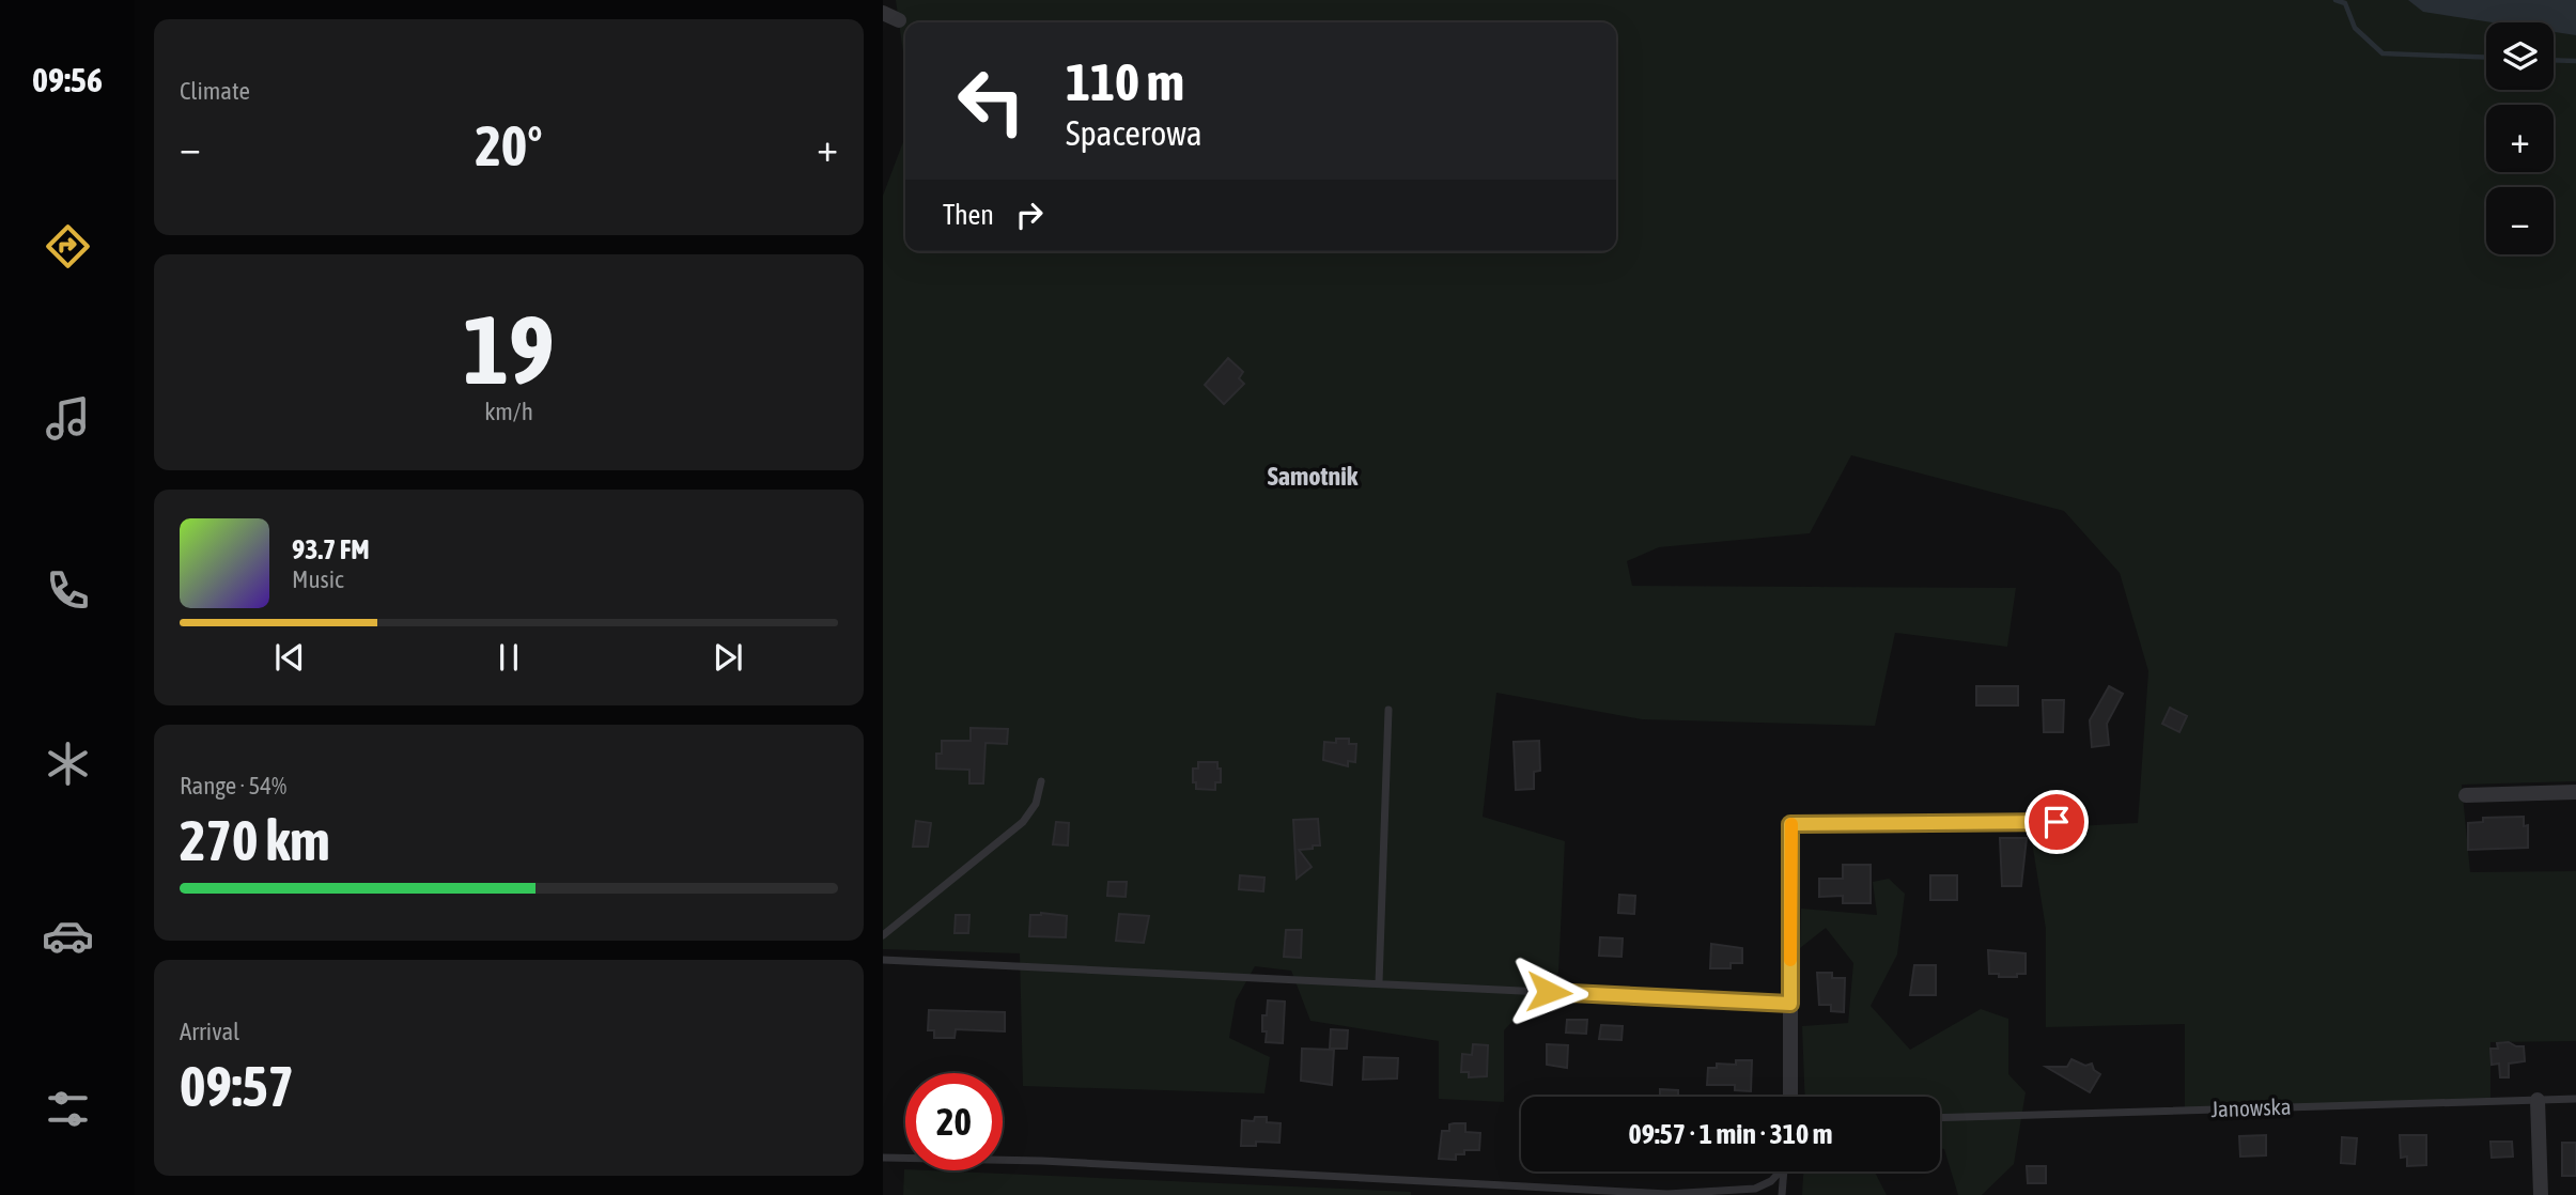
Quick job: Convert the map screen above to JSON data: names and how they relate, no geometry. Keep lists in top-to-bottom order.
{
  "streets": {
    "lane": ["Janowska"]
  },
  "districts": ["Samotnik"],
  "page": {
    "tabs": "09:56",
    "tile": [
      "Climate",
      ["19", "km/h"],
      ["Range · 54%", "270 km"],
      ["Arrival", "09:57"]
    ],
    "map_buttons": ["+", "−"],
    "turn": ["110 m", "Spacerowa"],
    "heat": ["−", "20°", "+"],
    "then": "Then",
    "song": ["93.7 FM", "Music"],
    "limit": "20",
    "trip": "09:57 · 1 min · 310 m"
  }
}
